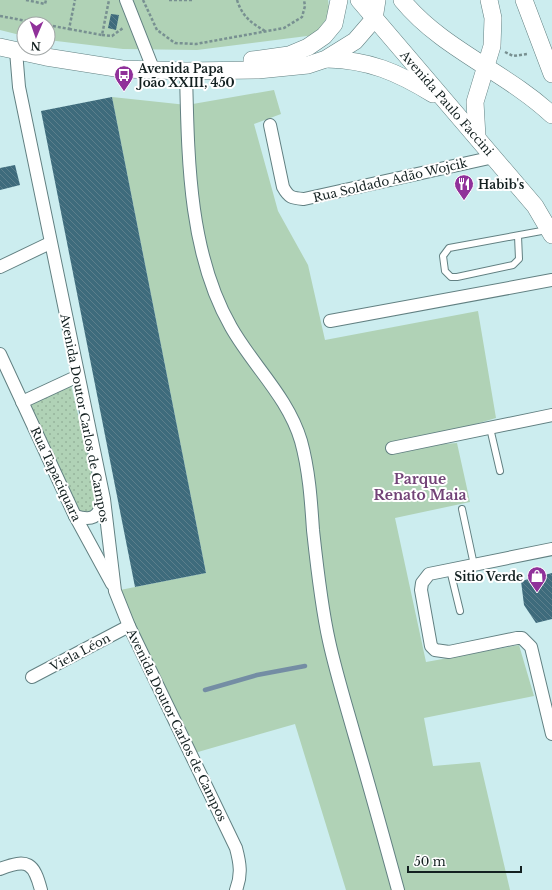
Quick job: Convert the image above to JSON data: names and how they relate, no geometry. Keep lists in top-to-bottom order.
{
  "streets": {
    "main road": ["Avenida Paulo Faccini"],
    "street": [
      "Rua Soldado Adão Wojcik",
      "Avenida Doutor Carlos de Campos",
      "Rua Tapaciquara",
      "Viela Léon"
    ]
  },
  "crossings": [
    ["Avenida Paulo Faccini", "Rua Soldado Adão Wojcik"],
    ["Avenida Doutor Carlos de Campos", "Rua Tapaciquara"],
    ["Avenida Doutor Carlos de Campos", "Viela Léon"]
  ],
  "districts": ["Parque Renato Maia"],
  "places": {
    "bus stop": ["Avenida Papa João XXIII, 450"],
    "restaurant": ["Habib's"],
    "shop": ["Sitio Verde"]
  },
  "scale_bar": "50 m",
  "north": "bottom"
}
